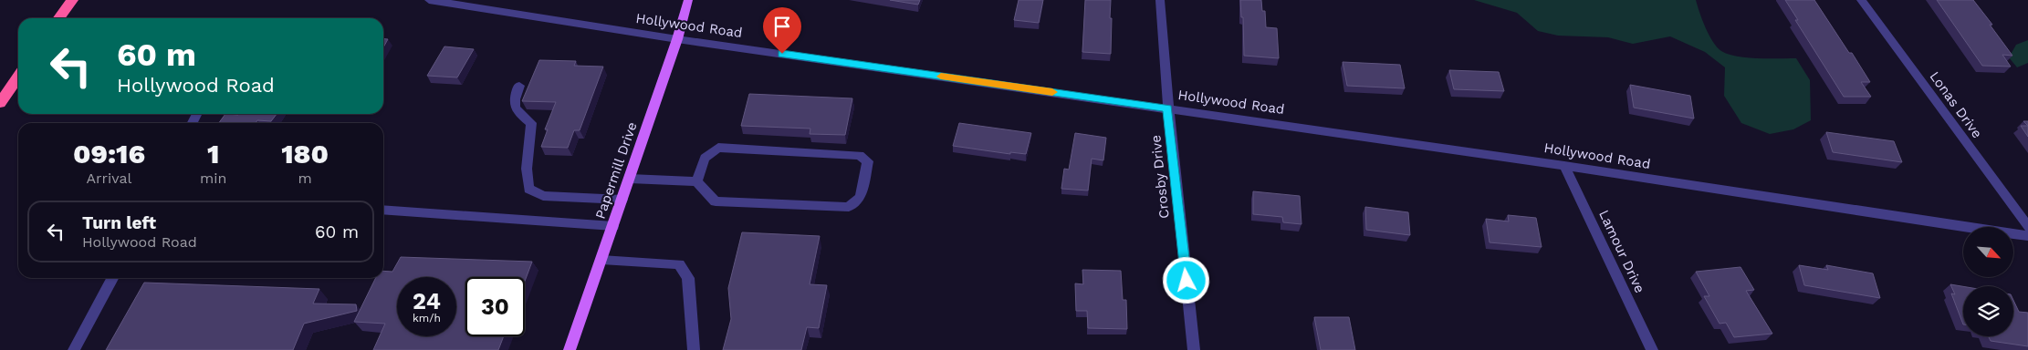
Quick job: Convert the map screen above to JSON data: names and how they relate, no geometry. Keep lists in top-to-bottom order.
{
  "streets": {
    "main road": ["Papermill Drive"],
    "street": [
      "Hollywood Road",
      "Lonas Drive",
      "Crosby Drive",
      "Lamour Drive"
    ]
  },
  "crossings": [
    ["Hollywood Road", "Papermill Drive"],
    ["Hollywood Road", "Crosby Drive"],
    ["Hollywood Road", "Lamour Drive"]
  ],
  "north": "bottom right",
  "page": {
    "turn": ["60 m", "Hollywood Road"],
    "eta": [
      "09:16",
      "Arrival",
      "1",
      "min",
      "180",
      "m"
    ],
    "list": [
      {
        "name": "Turn left",
        "note": "Hollywood Road",
        "value": "60 m"
      }
    ],
    "speed": "24 km/h",
    "limit": "30"
  }
}
